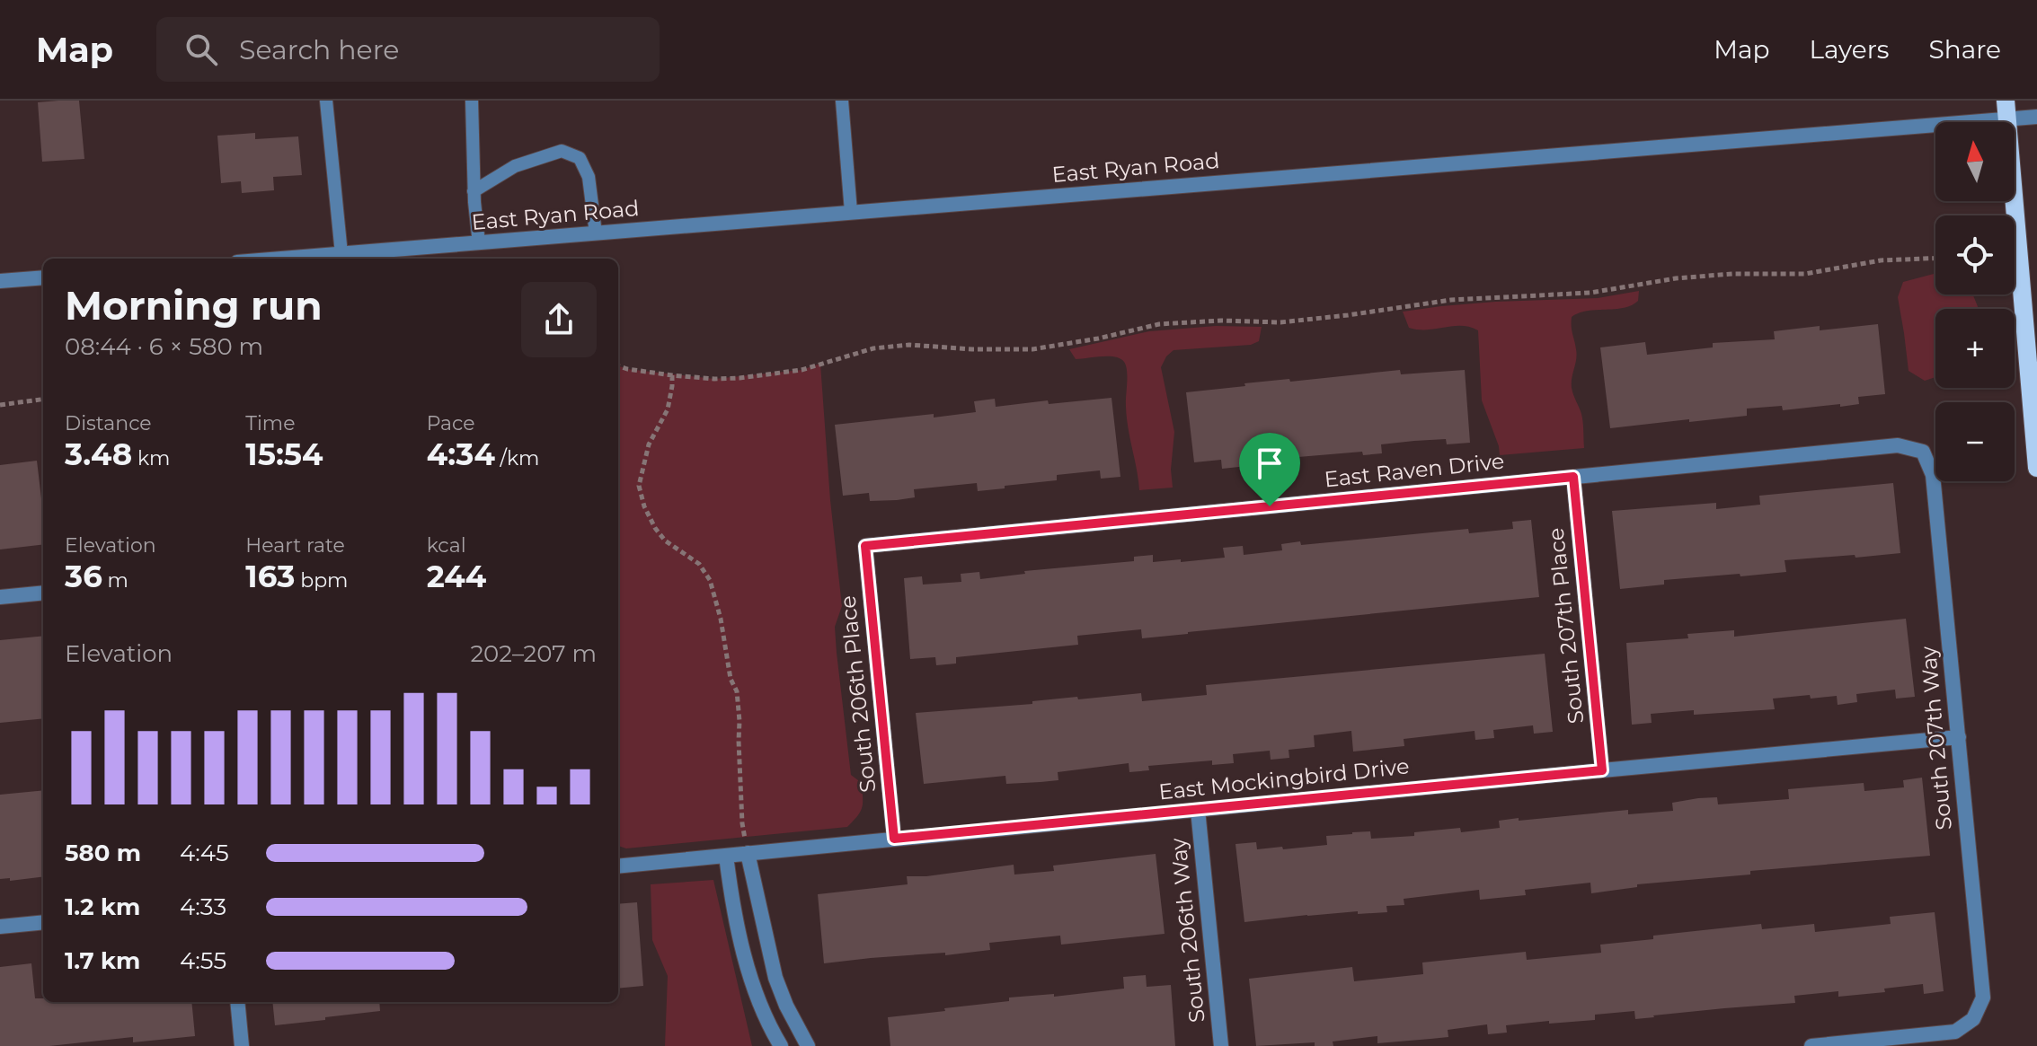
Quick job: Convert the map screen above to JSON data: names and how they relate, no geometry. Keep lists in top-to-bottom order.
{
  "streets": {
    "street": [
      "East Ryan Road",
      "East Raven Drive",
      "South 207th Place",
      "South 206th Place",
      "South 207th Way",
      "East Mockingbird Drive",
      "South 206th Way"
    ]
  },
  "crossings": [
    ["East Raven Drive", "South 207th Place"],
    ["East Raven Drive", "South 206th Place"],
    ["East Raven Drive", "South 207th Way"],
    ["South 207th Place", "East Mockingbird Drive"],
    ["South 206th Place", "East Mockingbird Drive"],
    ["South 207th Way", "East Mockingbird Drive"],
    ["East Mockingbird Drive", "South 206th Way"]
  ],
  "north": "top",
  "page": {
    "header": "Map",
    "search": "Search here",
    "nav": ["Map", "Layers", "Share"],
    "map_buttons": ["+", "−"],
    "heading": ["Morning run", "08:44 · 6 × 580 m"],
    "stats": [
      ["Distance", "3.48 km"],
      ["Time", "15:54"],
      ["Pace", "4:34 /km"],
      ["Elevation", "36 m"],
      ["Heart rate", "163 bpm"],
      ["kcal", "244"]
    ],
    "chart": ["Elevation", "202–207 m"],
    "list": [
      {
        "name": "580 m",
        "note": "4:45"
      },
      {
        "name": "1.2 km",
        "note": "4:33"
      },
      {
        "name": "1.7 km",
        "note": "4:55"
      }
    ]
  }
}
